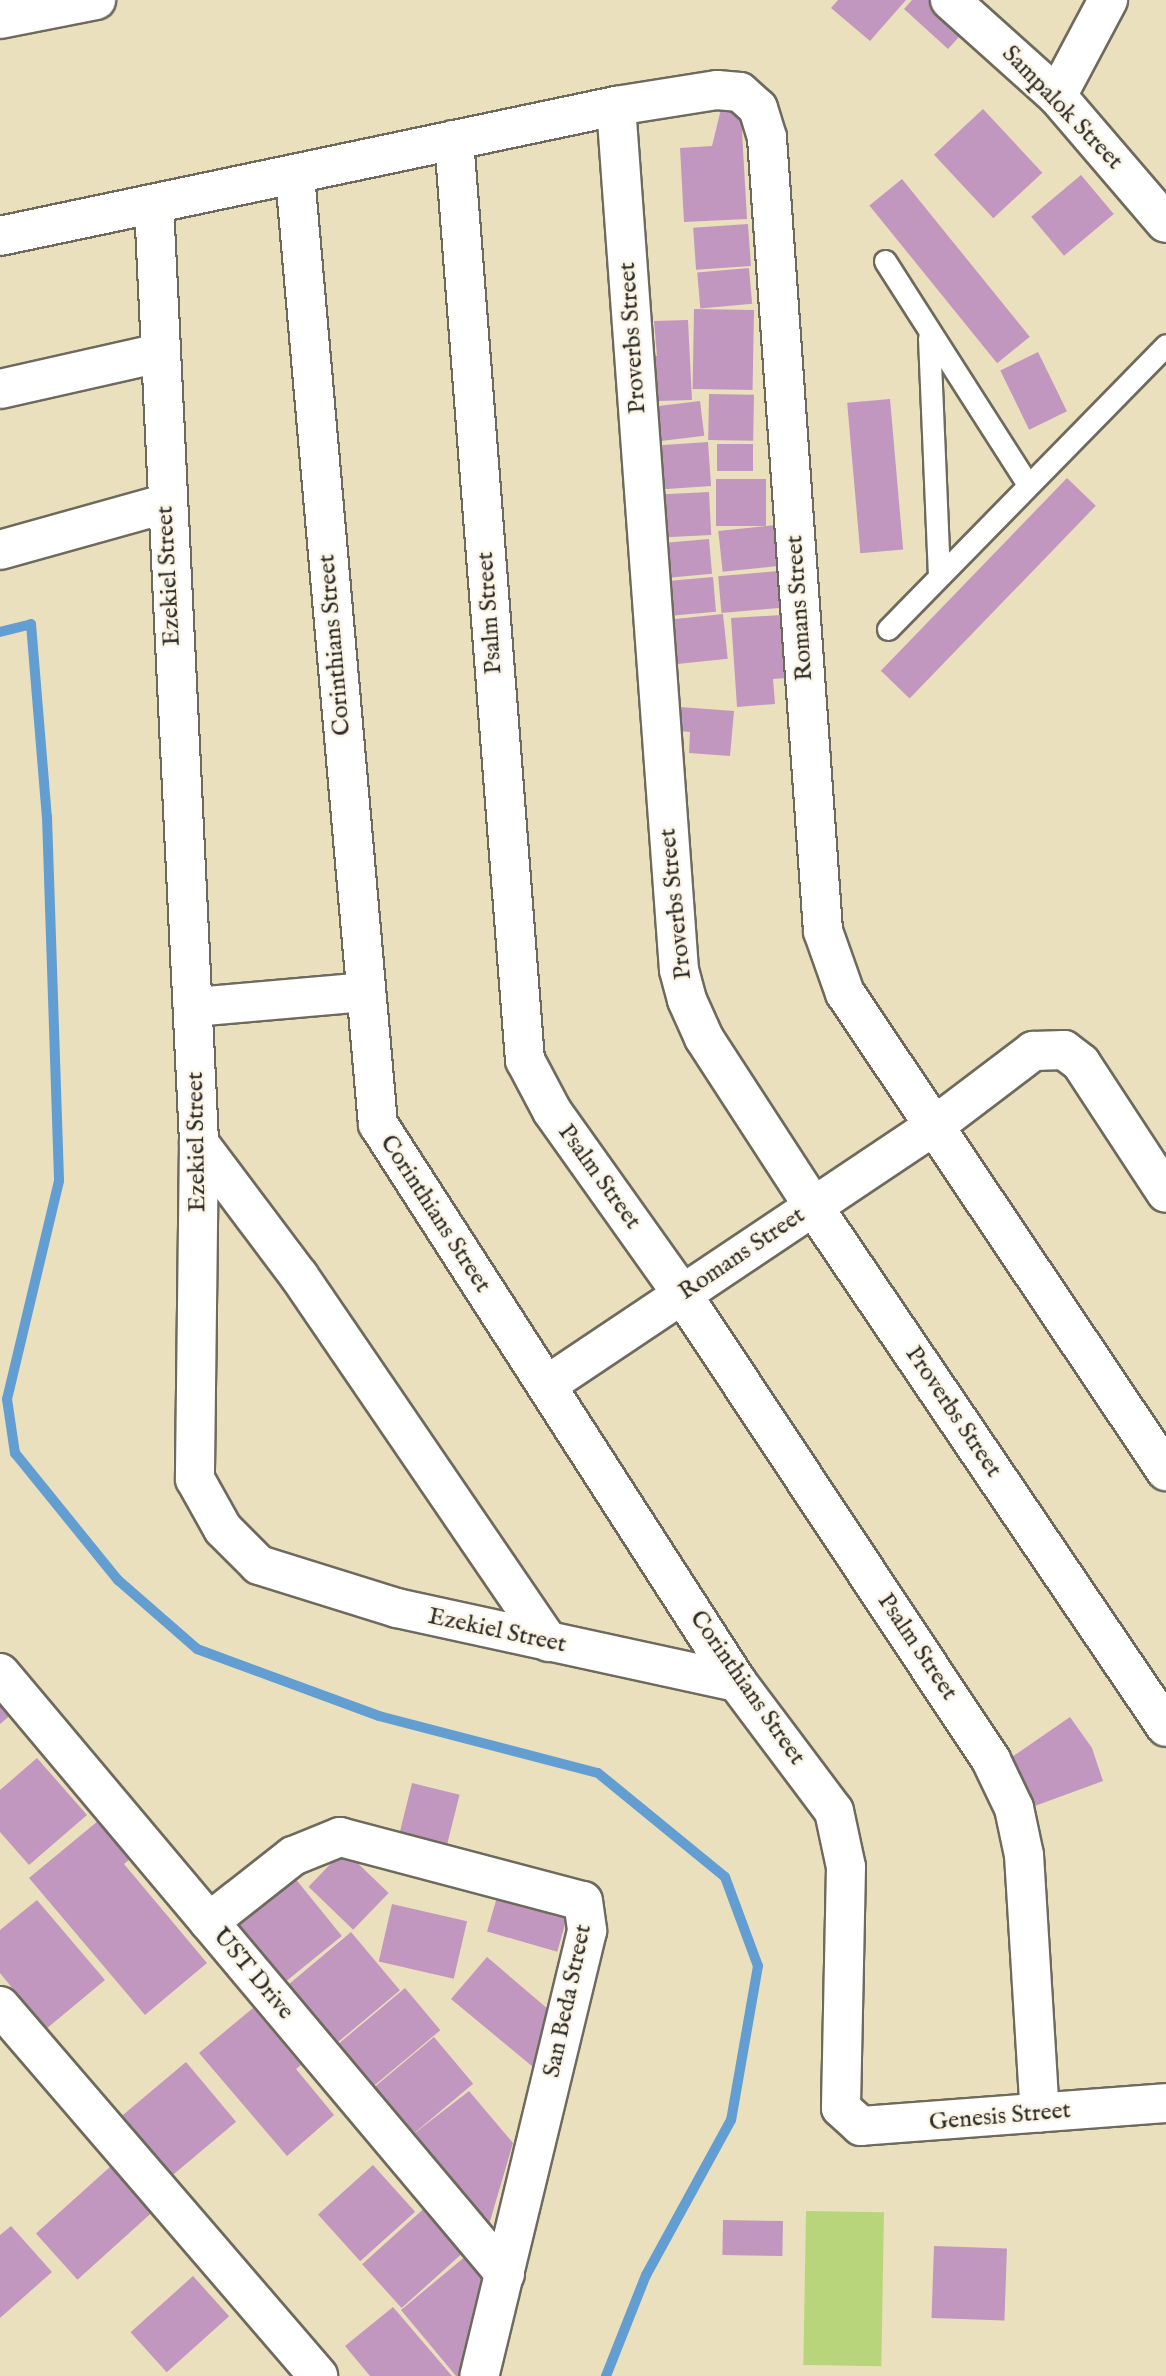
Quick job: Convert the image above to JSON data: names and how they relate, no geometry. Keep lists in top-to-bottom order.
{
  "streets": {
    "street": [
      "Sampalok Street",
      "Proverbs Street",
      "Ezekiel Street",
      "Romans Street",
      "Psalm Street",
      "Corinthians Street",
      "UST Drive",
      "San Beda Street",
      "Genesis Street"
    ]
  },
  "crossings": [
    ["Proverbs Street", "Romans Street"],
    ["Ezekiel Street", "Corinthians Street"],
    ["Romans Street", "Psalm Street"],
    ["Romans Street", "Corinthians Street"],
    ["Psalm Street", "Genesis Street"],
    ["Corinthians Street", "Genesis Street"],
    ["UST Drive", "San Beda Street"]
  ]
}
